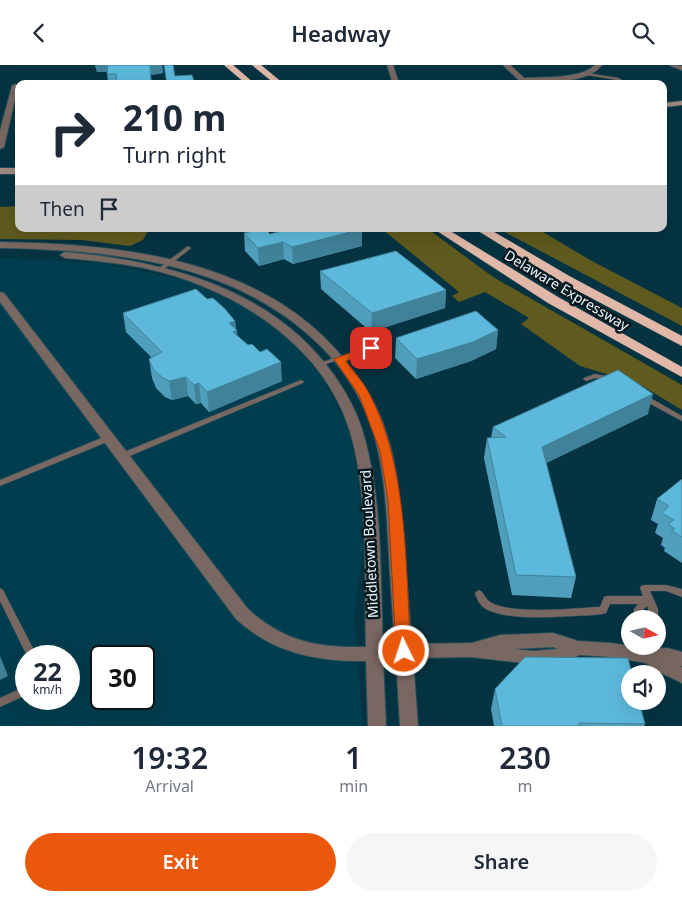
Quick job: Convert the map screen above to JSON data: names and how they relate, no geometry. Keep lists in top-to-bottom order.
{
  "streets": {
    "highway": ["Delaware Expressway"],
    "street": ["Middletown Boulevard"]
  },
  "north": "right",
  "page": {
    "header": "Headway",
    "turn": ["210 m", "Turn right"],
    "then": "Then",
    "speed": "22 km/h",
    "limit": "30",
    "eta": [
      "19:32",
      "Arrival",
      "1",
      "min",
      "230",
      "m"
    ],
    "buttons": ["Exit", "Share"]
  }
}
